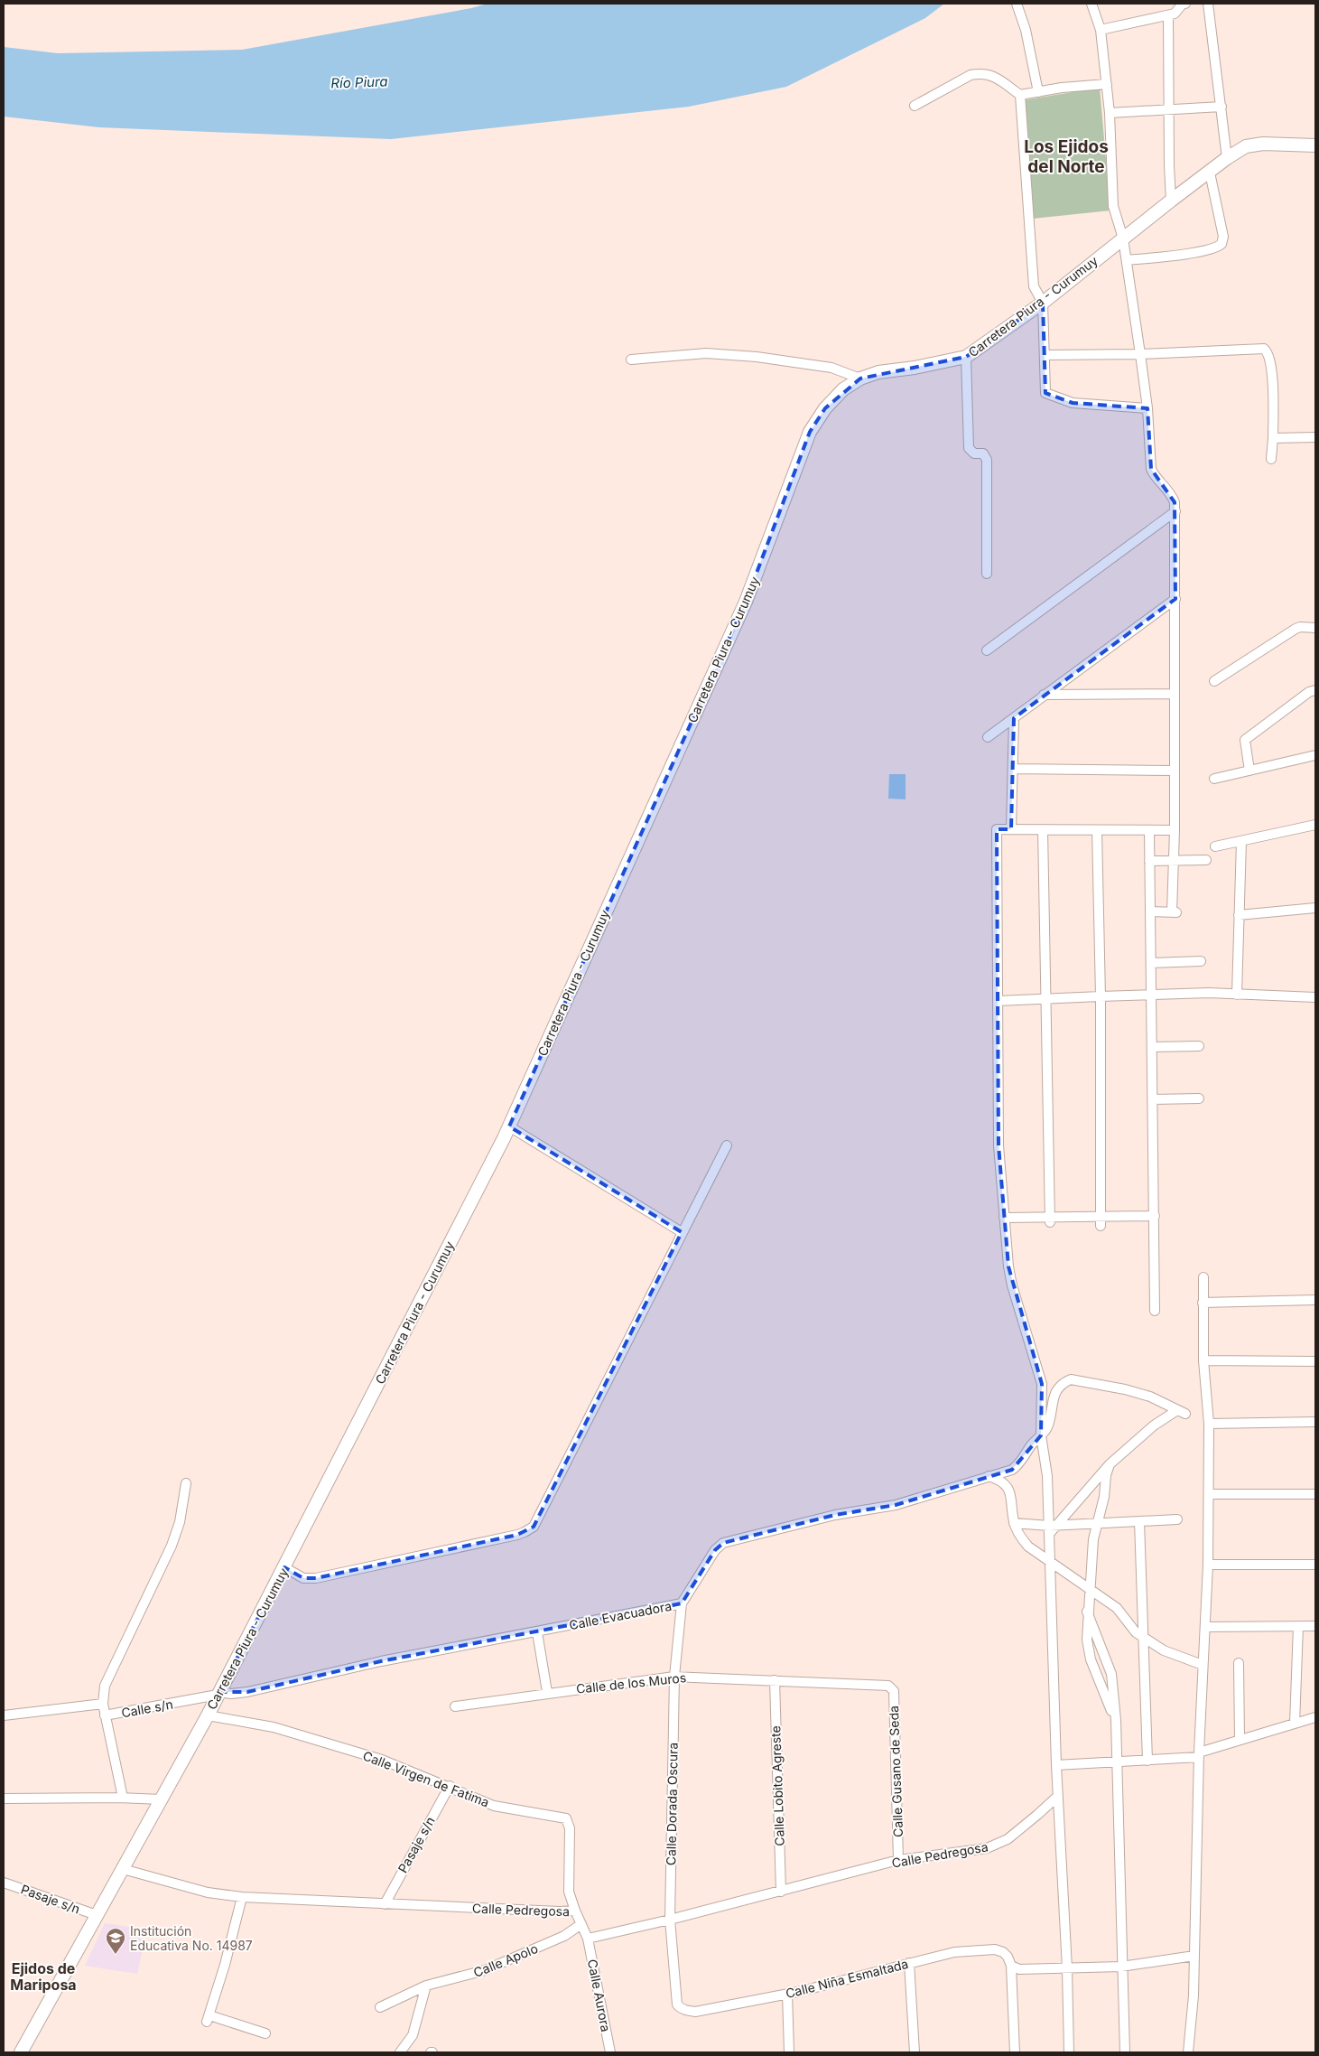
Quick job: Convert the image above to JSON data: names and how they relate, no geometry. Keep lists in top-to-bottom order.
{
  "streets": {
    "main road": ["Carretera Piura - Curumuy"],
    "street": [
      "Calle Evacuadora",
      "Calle de los Muros",
      "Calle s/n",
      "Calle Gusano de Seda",
      "Calle Virgen de Fatima",
      "Calle Lobito Agreste",
      "Calle Dorada Oscura",
      "Pasaje s/n",
      "Calle Pedregosa",
      "Calle Apolo",
      "Calle Niña Esmaltada",
      "Calle Aurora"
    ]
  },
  "crossings": [
    ["Carretera Piura - Curumuy", "Calle Evacuadora"],
    ["Carretera Piura - Curumuy", "Calle s/n"],
    ["Carretera Piura - Curumuy", "Calle Virgen de Fatima"],
    ["Carretera Piura - Curumuy", "Pasaje s/n"],
    ["Carretera Piura - Curumuy", "Calle Pedregosa"],
    ["Calle Evacuadora", "Calle s/n"],
    ["Calle Evacuadora", "Calle Dorada Oscura"],
    ["Calle de los Muros", "Calle Gusano de Seda"],
    ["Calle de los Muros", "Calle Lobito Agreste"],
    ["Calle de los Muros", "Calle Dorada Oscura"],
    ["Calle Gusano de Seda", "Calle Pedregosa"],
    ["Calle Virgen de Fatima", "Pasaje s/n"],
    ["Calle Virgen de Fatima", "Calle Pedregosa"],
    ["Calle Lobito Agreste", "Calle Pedregosa"],
    ["Calle Dorada Oscura", "Calle Pedregosa"],
    ["Calle Dorada Oscura", "Calle Niña Esmaltada"],
    ["Pasaje s/n", "Calle Pedregosa"],
    ["Calle Pedregosa", "Calle Apolo"],
    ["Calle Pedregosa", "Calle Aurora"]
  ],
  "districts": ["Los Ejidos del Norte", "Ejidos de Mariposa"],
  "water": ["Río Piura"],
  "places": {
    "school or university": ["Institución Educativa No. 14987"]
  }
}
